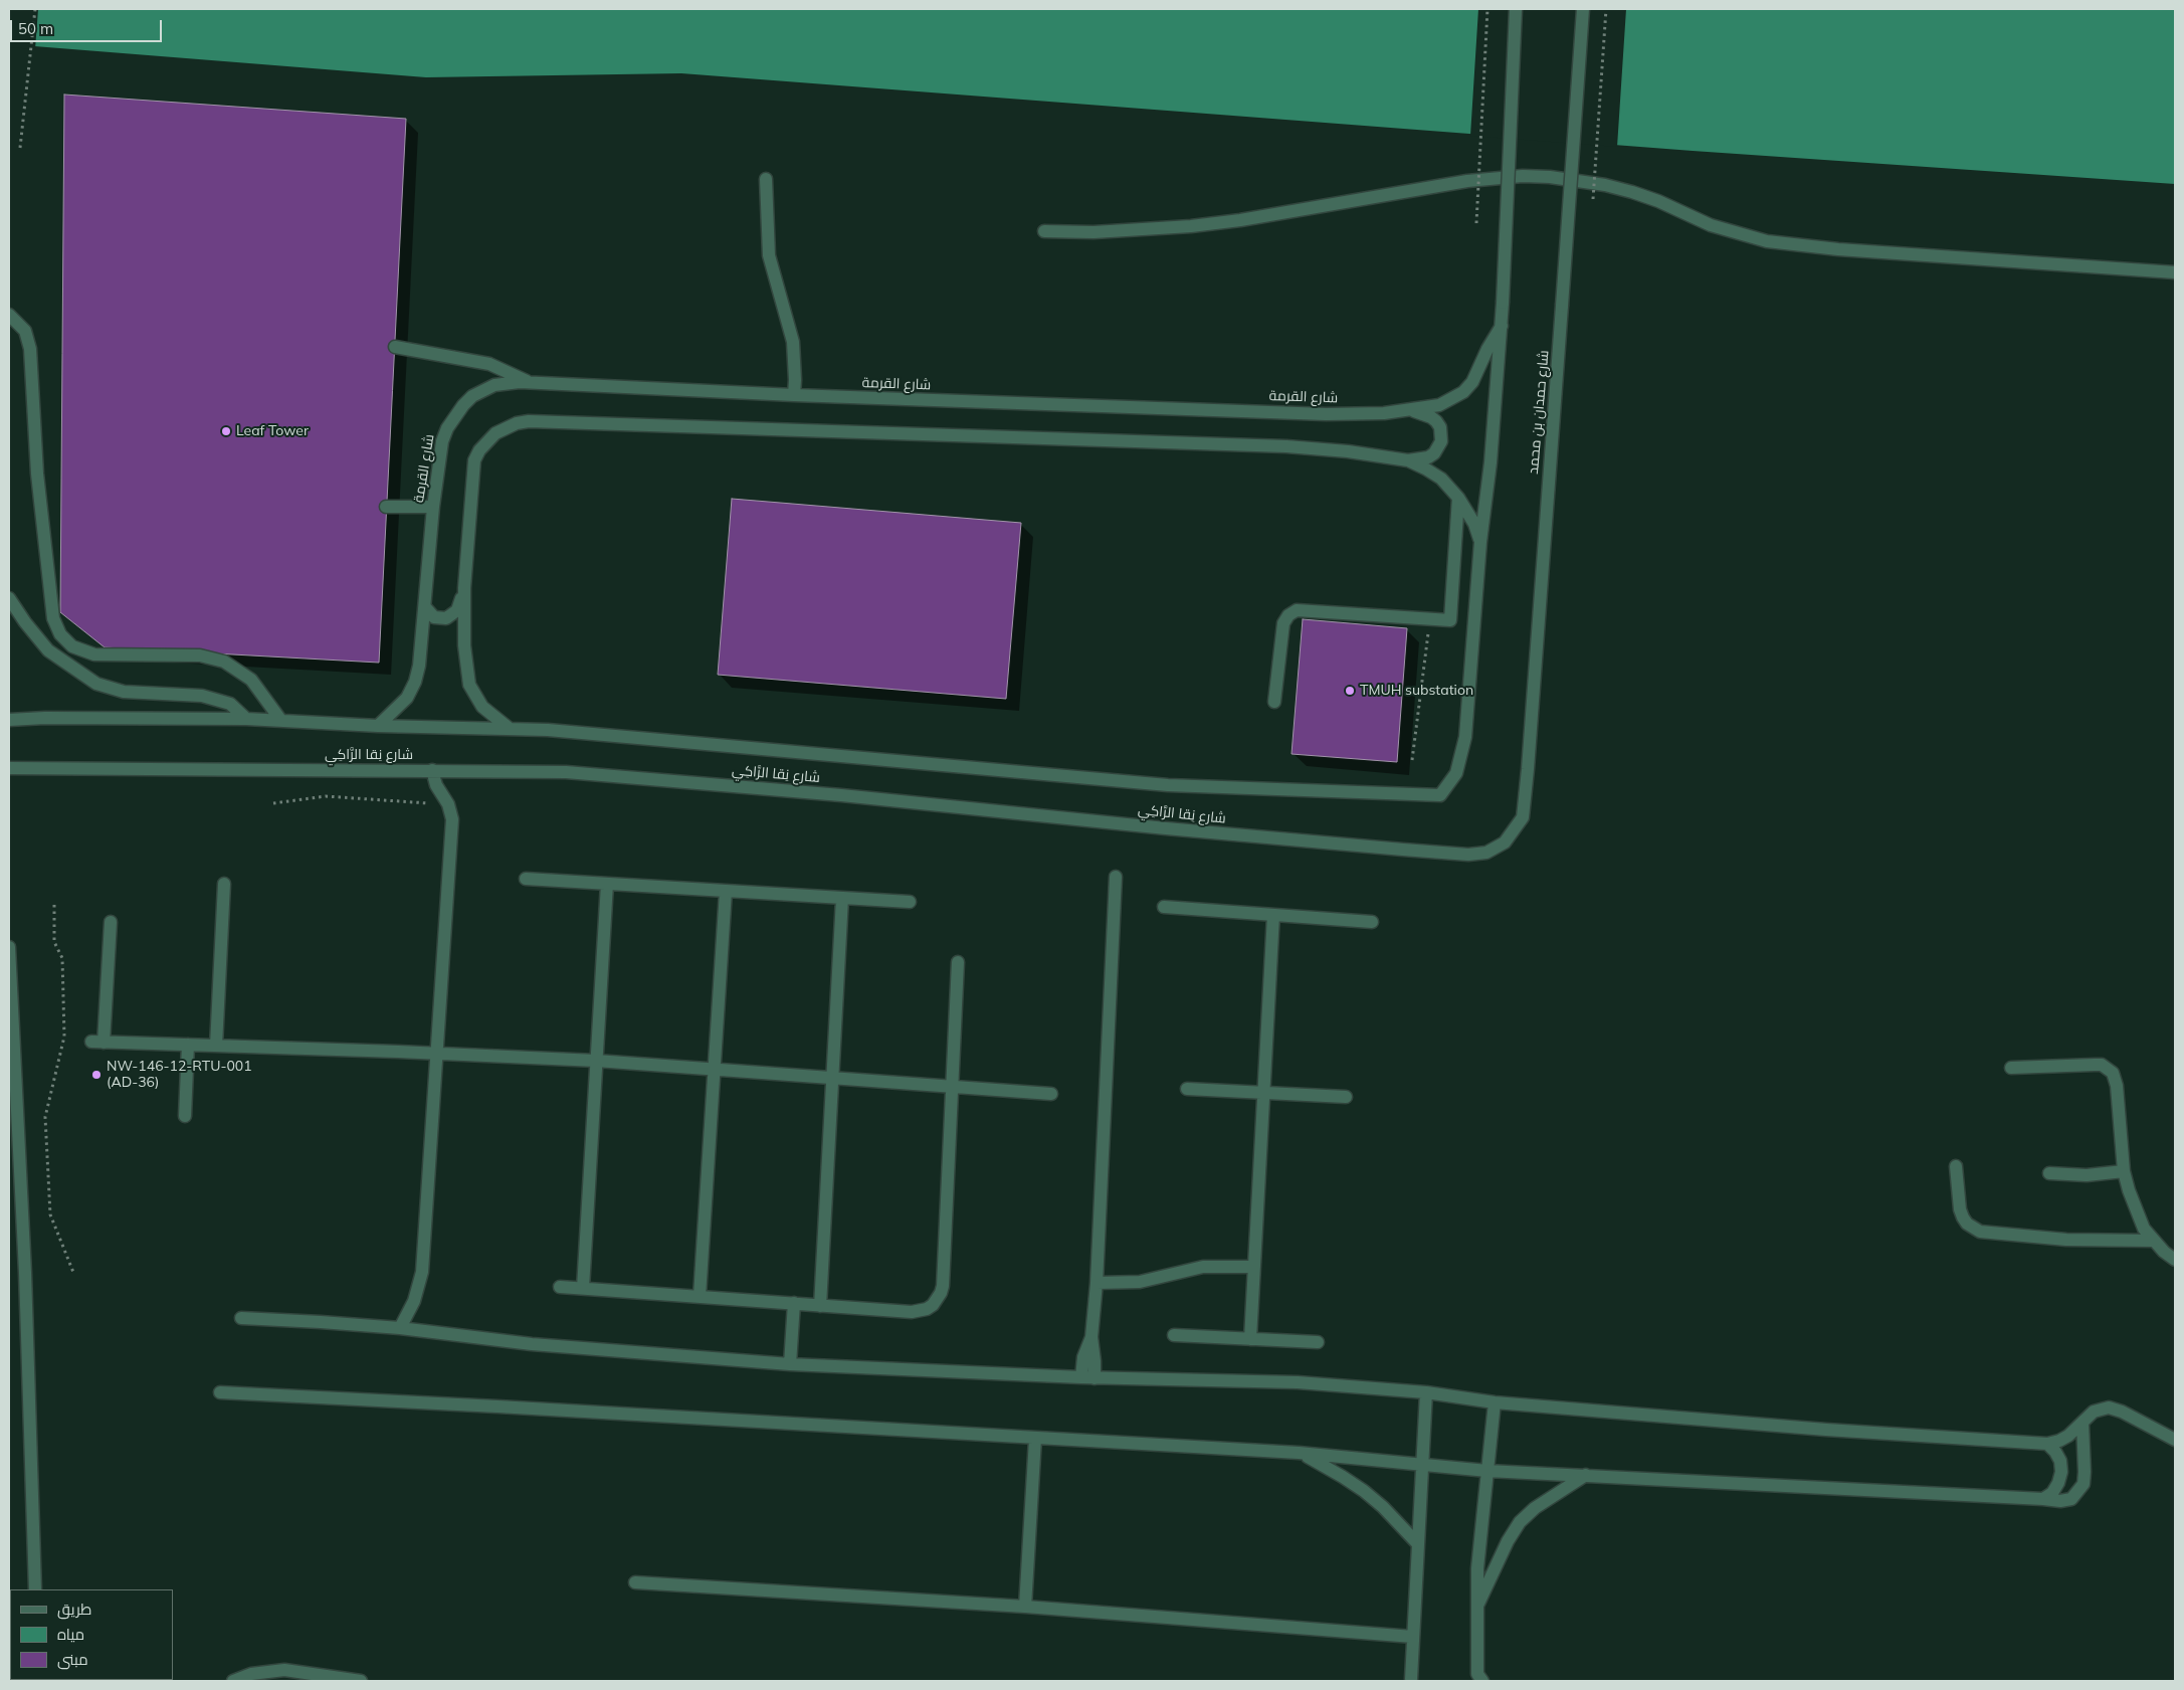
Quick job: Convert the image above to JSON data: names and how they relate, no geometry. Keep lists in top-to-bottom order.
{
  "streets": {
    "street": ["شارع القرمة", "شارع حمدان بن محمد", "شارع نِقا الرَّاكِي"]
  },
  "crossings": [
    ["شارع القرمة", "شارع نِقا الرَّاكِي"],
    ["شارع حمدان بن محمد", "شارع نِقا الرَّاكِي"]
  ],
  "places": ["Leaf Tower", "TMUH substation", "NW-146-12-RTU-001 (AD-36)"],
  "legend": ["طريق", "مياه", "مبنى"],
  "scale_bar": "50 m"
}
